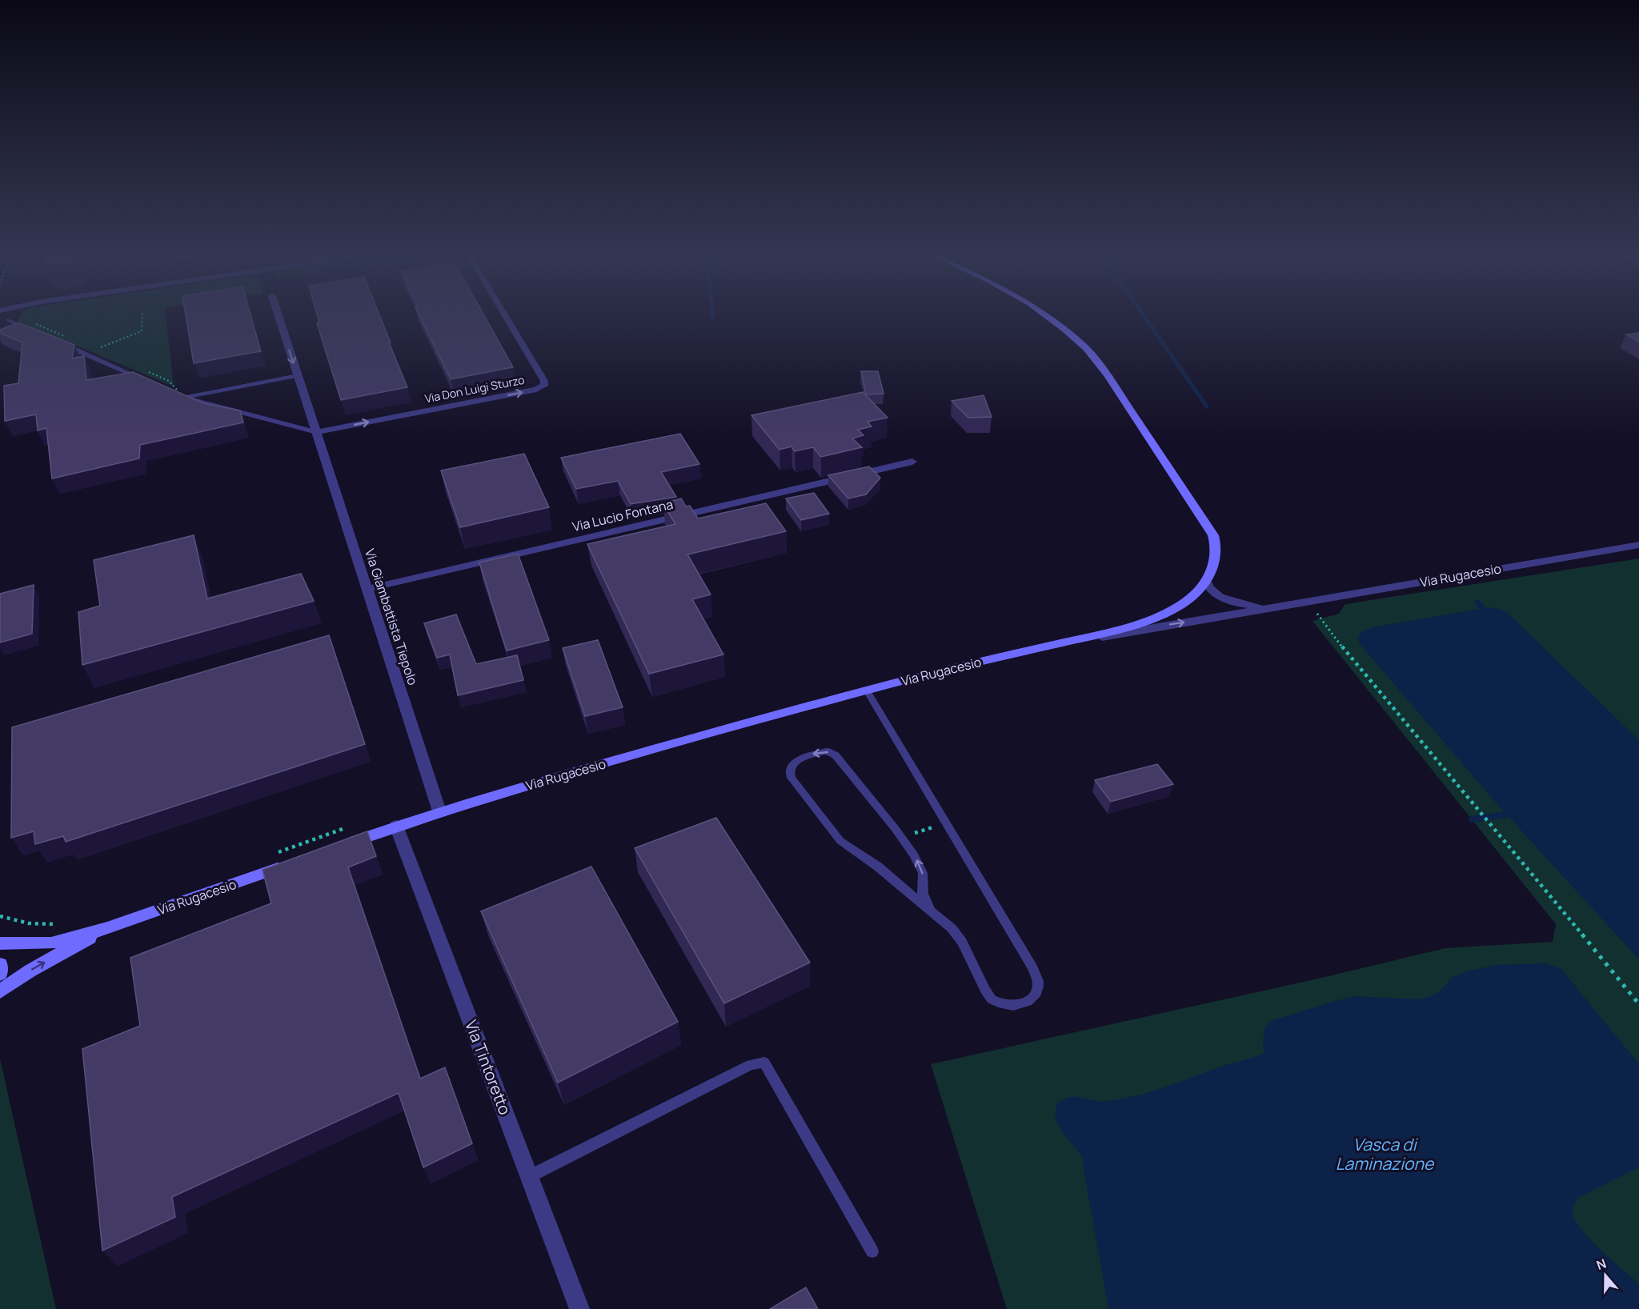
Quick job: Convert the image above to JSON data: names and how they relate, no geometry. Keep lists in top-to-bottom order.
{
  "streets": {
    "main road": ["Via Rugacesio"],
    "street": [
      "Via Don Luigi Sturzo",
      "Via Lucio Fontana",
      "Via Giambattista Tiepolo",
      "Via Tintoretto"
    ]
  },
  "crossings": [
    ["Via Don Luigi Sturzo", "Via Giambattista Tiepolo"],
    ["Via Lucio Fontana", "Via Giambattista Tiepolo"],
    ["Via Rugacesio", "Via Giambattista Tiepolo"],
    ["Via Rugacesio", "Via Tintoretto"]
  ],
  "water": ["Vasca di Laminazione"],
  "north": "top"
}
